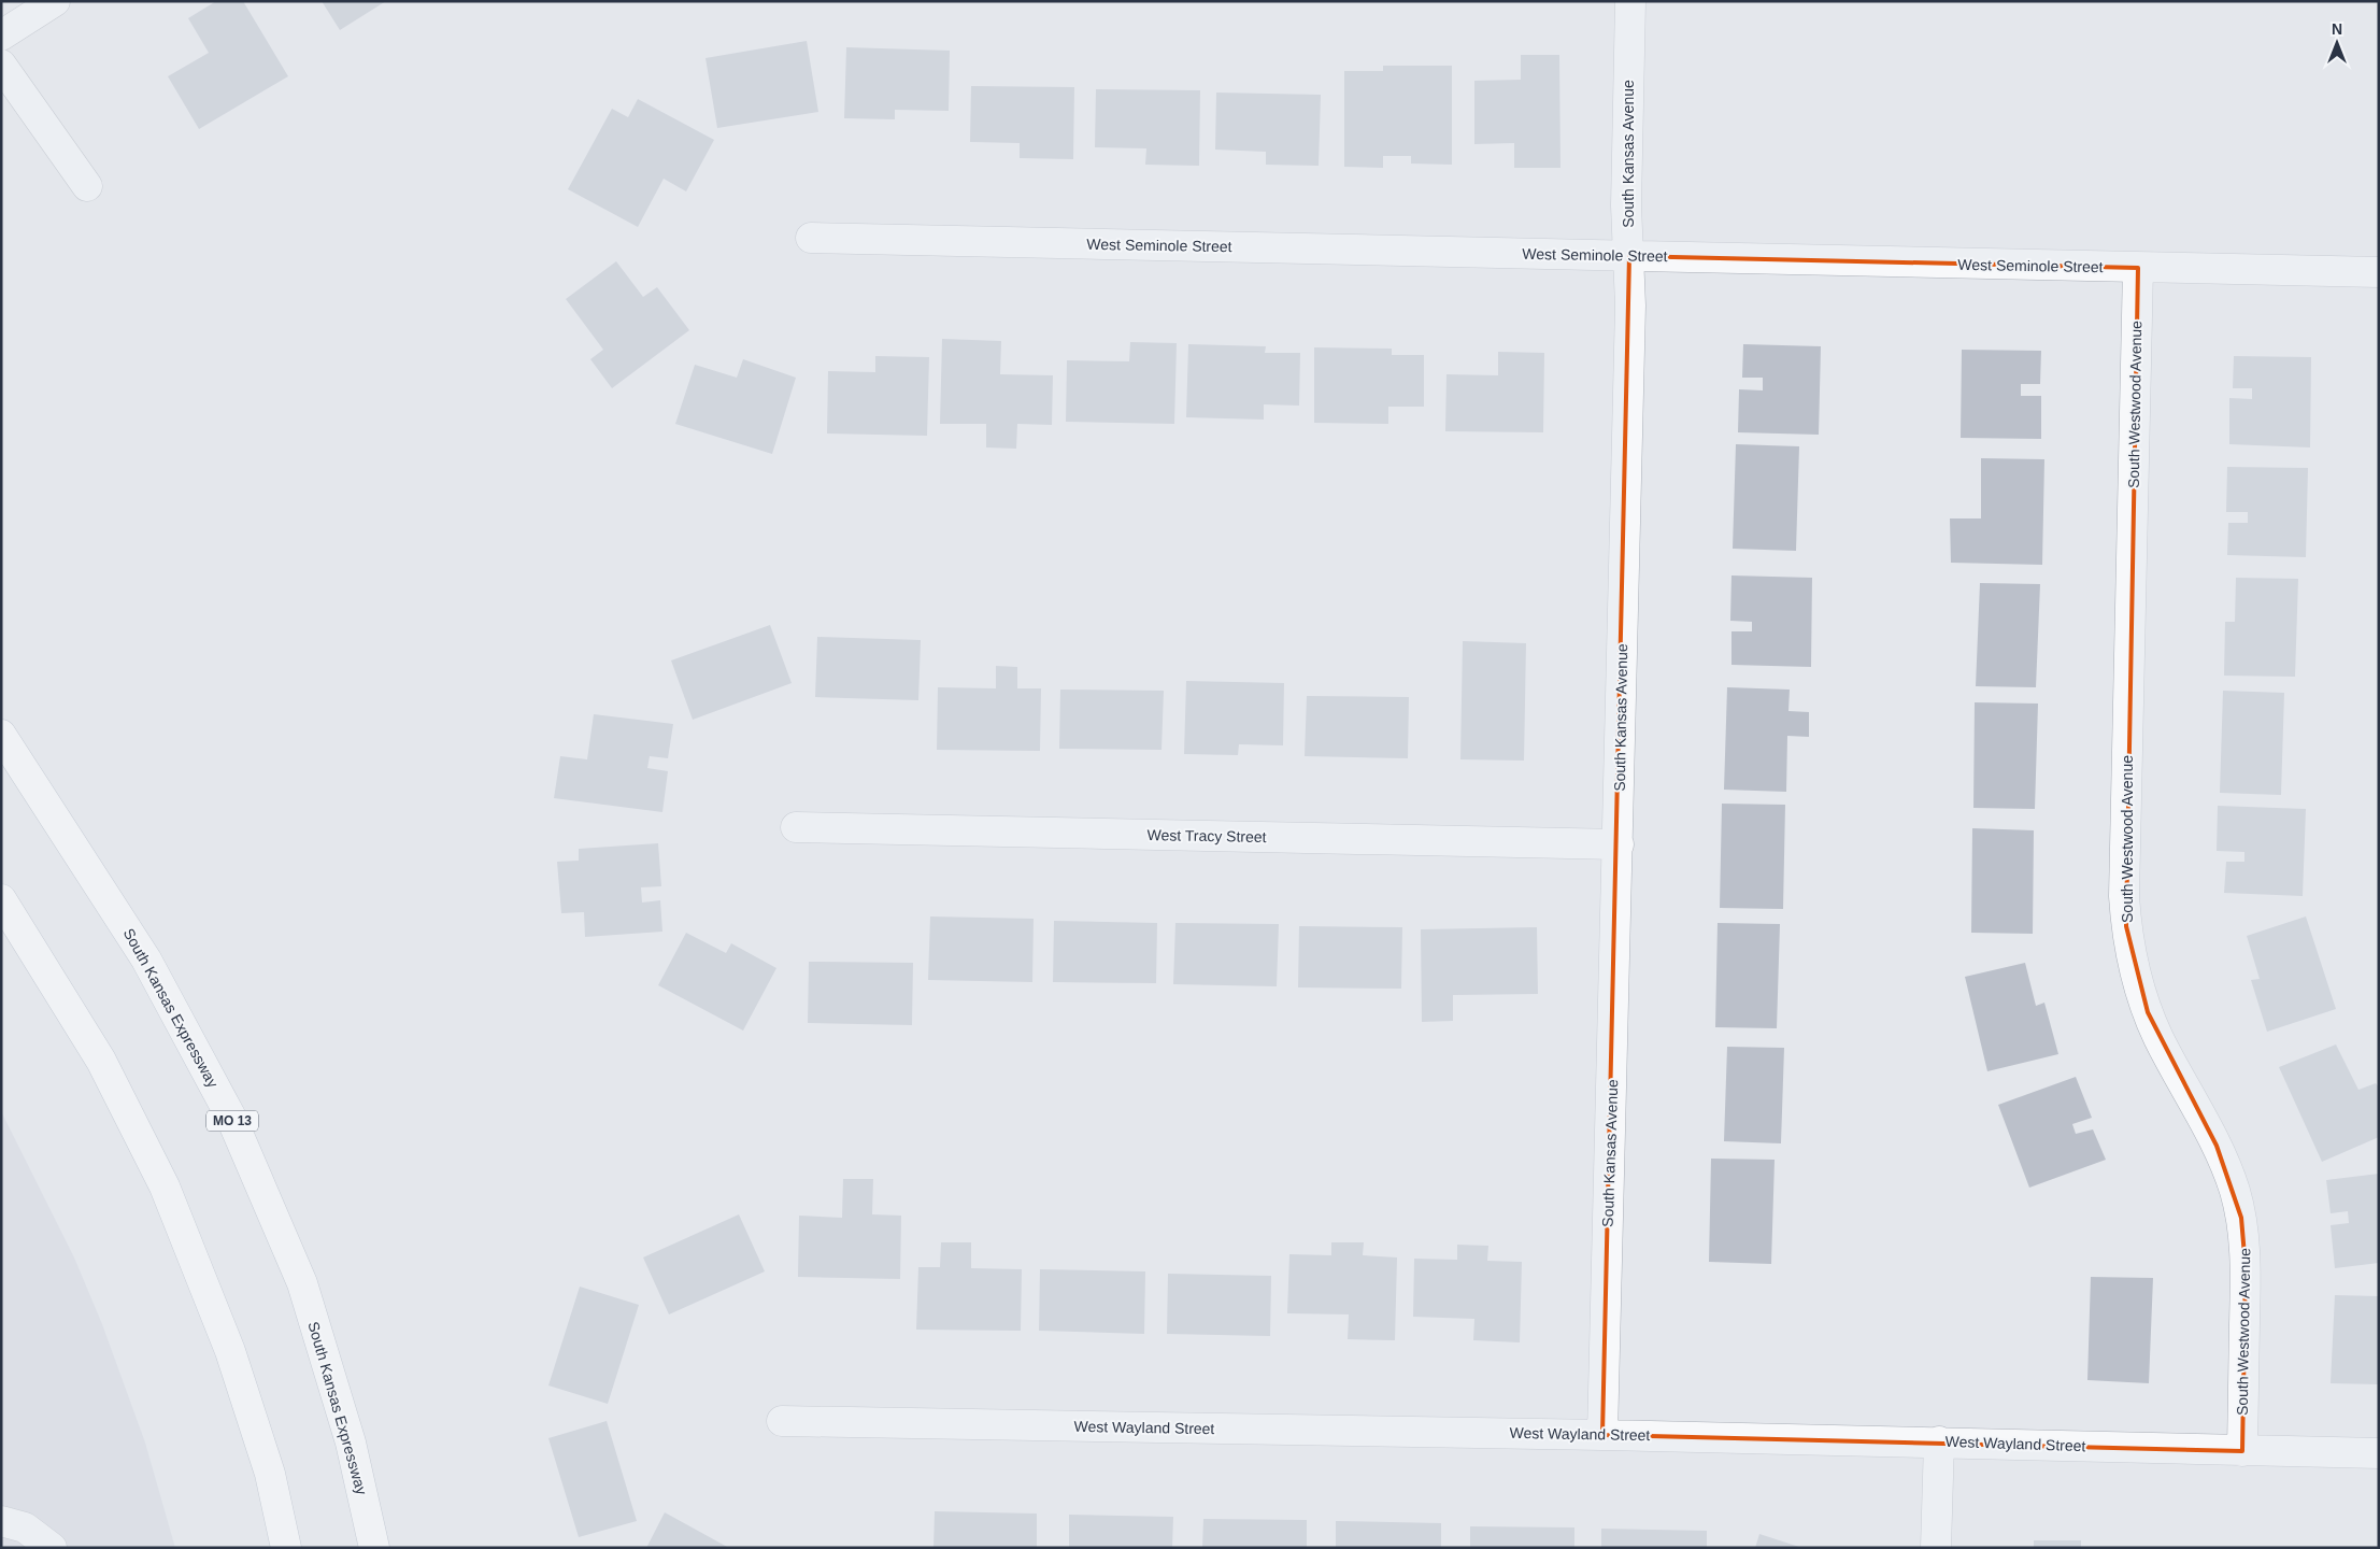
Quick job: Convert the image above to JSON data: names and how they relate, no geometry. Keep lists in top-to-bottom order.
{
  "streets": {
    "main road": ["South Kansas Expressway", "MO 13"],
    "street": [
      "South Kansas Avenue",
      "West Seminole Street",
      "South Westwood Avenue",
      "West Tracy Street",
      "West Wayland Street"
    ]
  },
  "crossings": [
    ["South Kansas Avenue", "West Seminole Street"],
    ["South Kansas Avenue", "West Tracy Street"],
    ["South Kansas Avenue", "West Wayland Street"],
    ["West Seminole Street", "South Westwood Avenue"],
    ["South Westwood Avenue", "West Wayland Street"]
  ],
  "north": "top"
}
